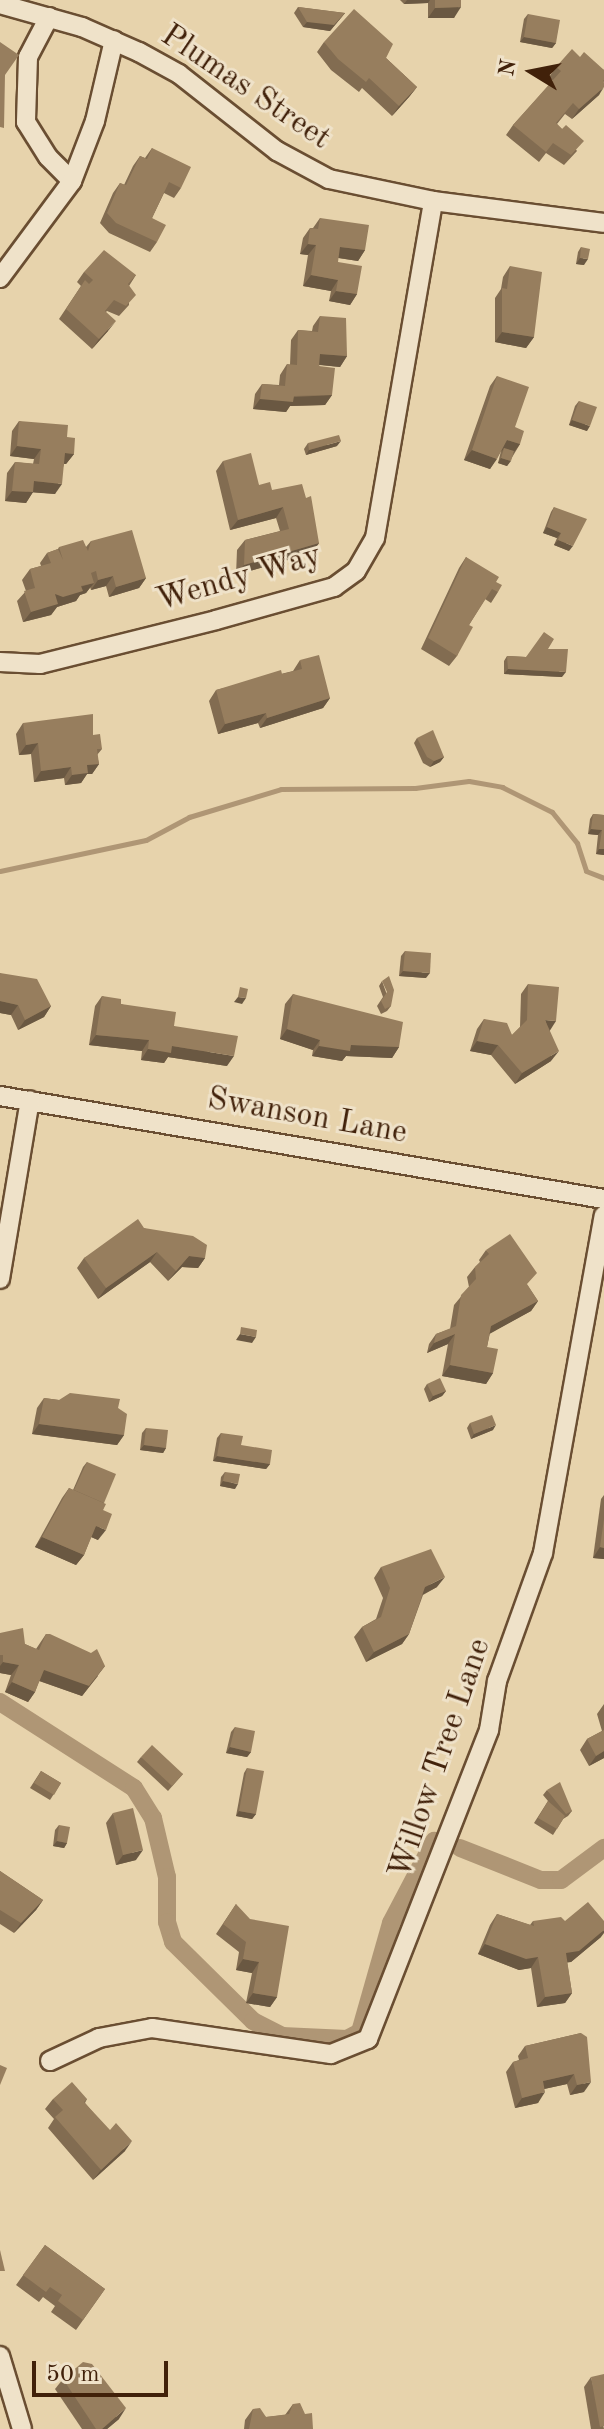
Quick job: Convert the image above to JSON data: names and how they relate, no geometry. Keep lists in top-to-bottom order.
{
  "streets": {
    "street": [
      "Plumas Street",
      "Wendy Way",
      "Swanson Lane",
      "Willow Tree Lane"
    ]
  },
  "crossings": [
    ["Plumas Street", "Wendy Way"]
  ],
  "scale_bar": "50 m",
  "north": "left"
}
